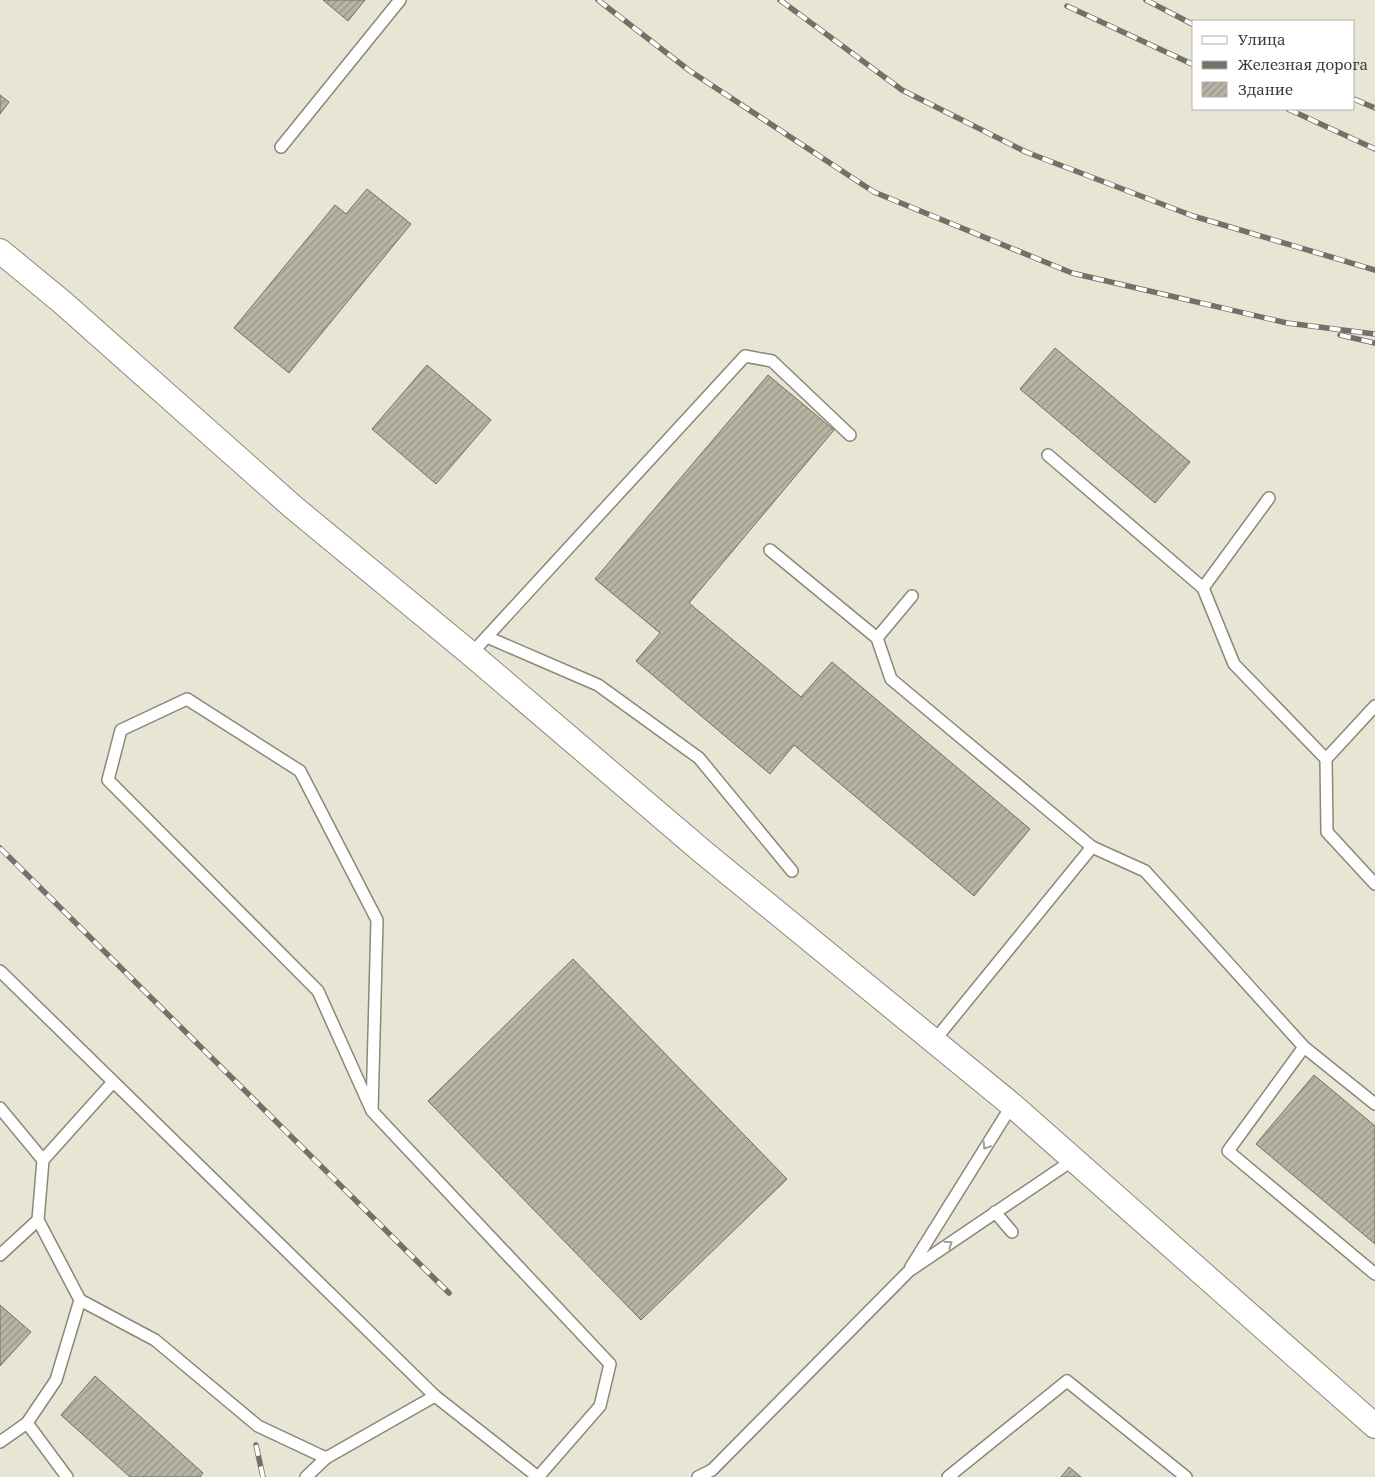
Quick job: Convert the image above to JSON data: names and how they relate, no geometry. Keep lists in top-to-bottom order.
{
  "legend": ["Улица", "Железная дорога", "Здание"]
}
